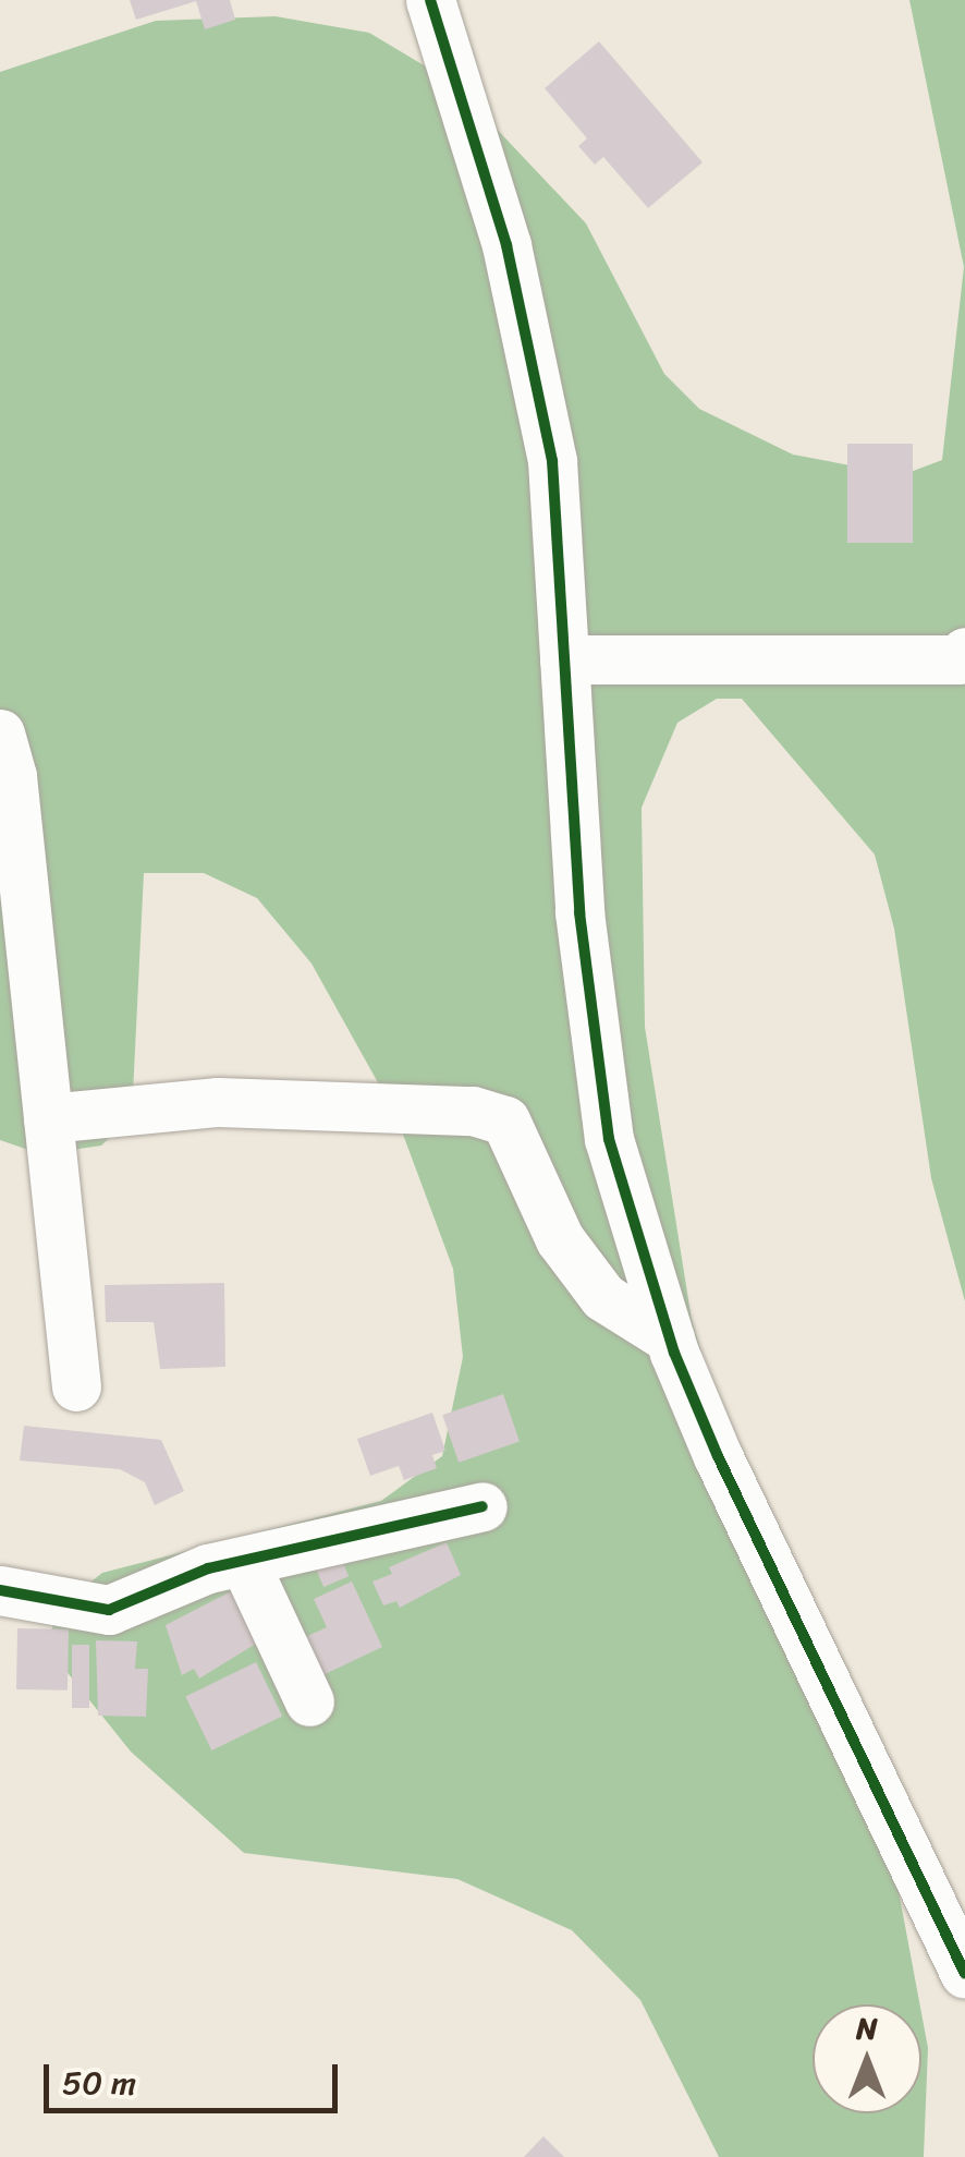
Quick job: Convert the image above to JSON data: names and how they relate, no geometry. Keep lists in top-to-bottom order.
{
  "scale_bar": "50 m",
  "north": "top"
}
